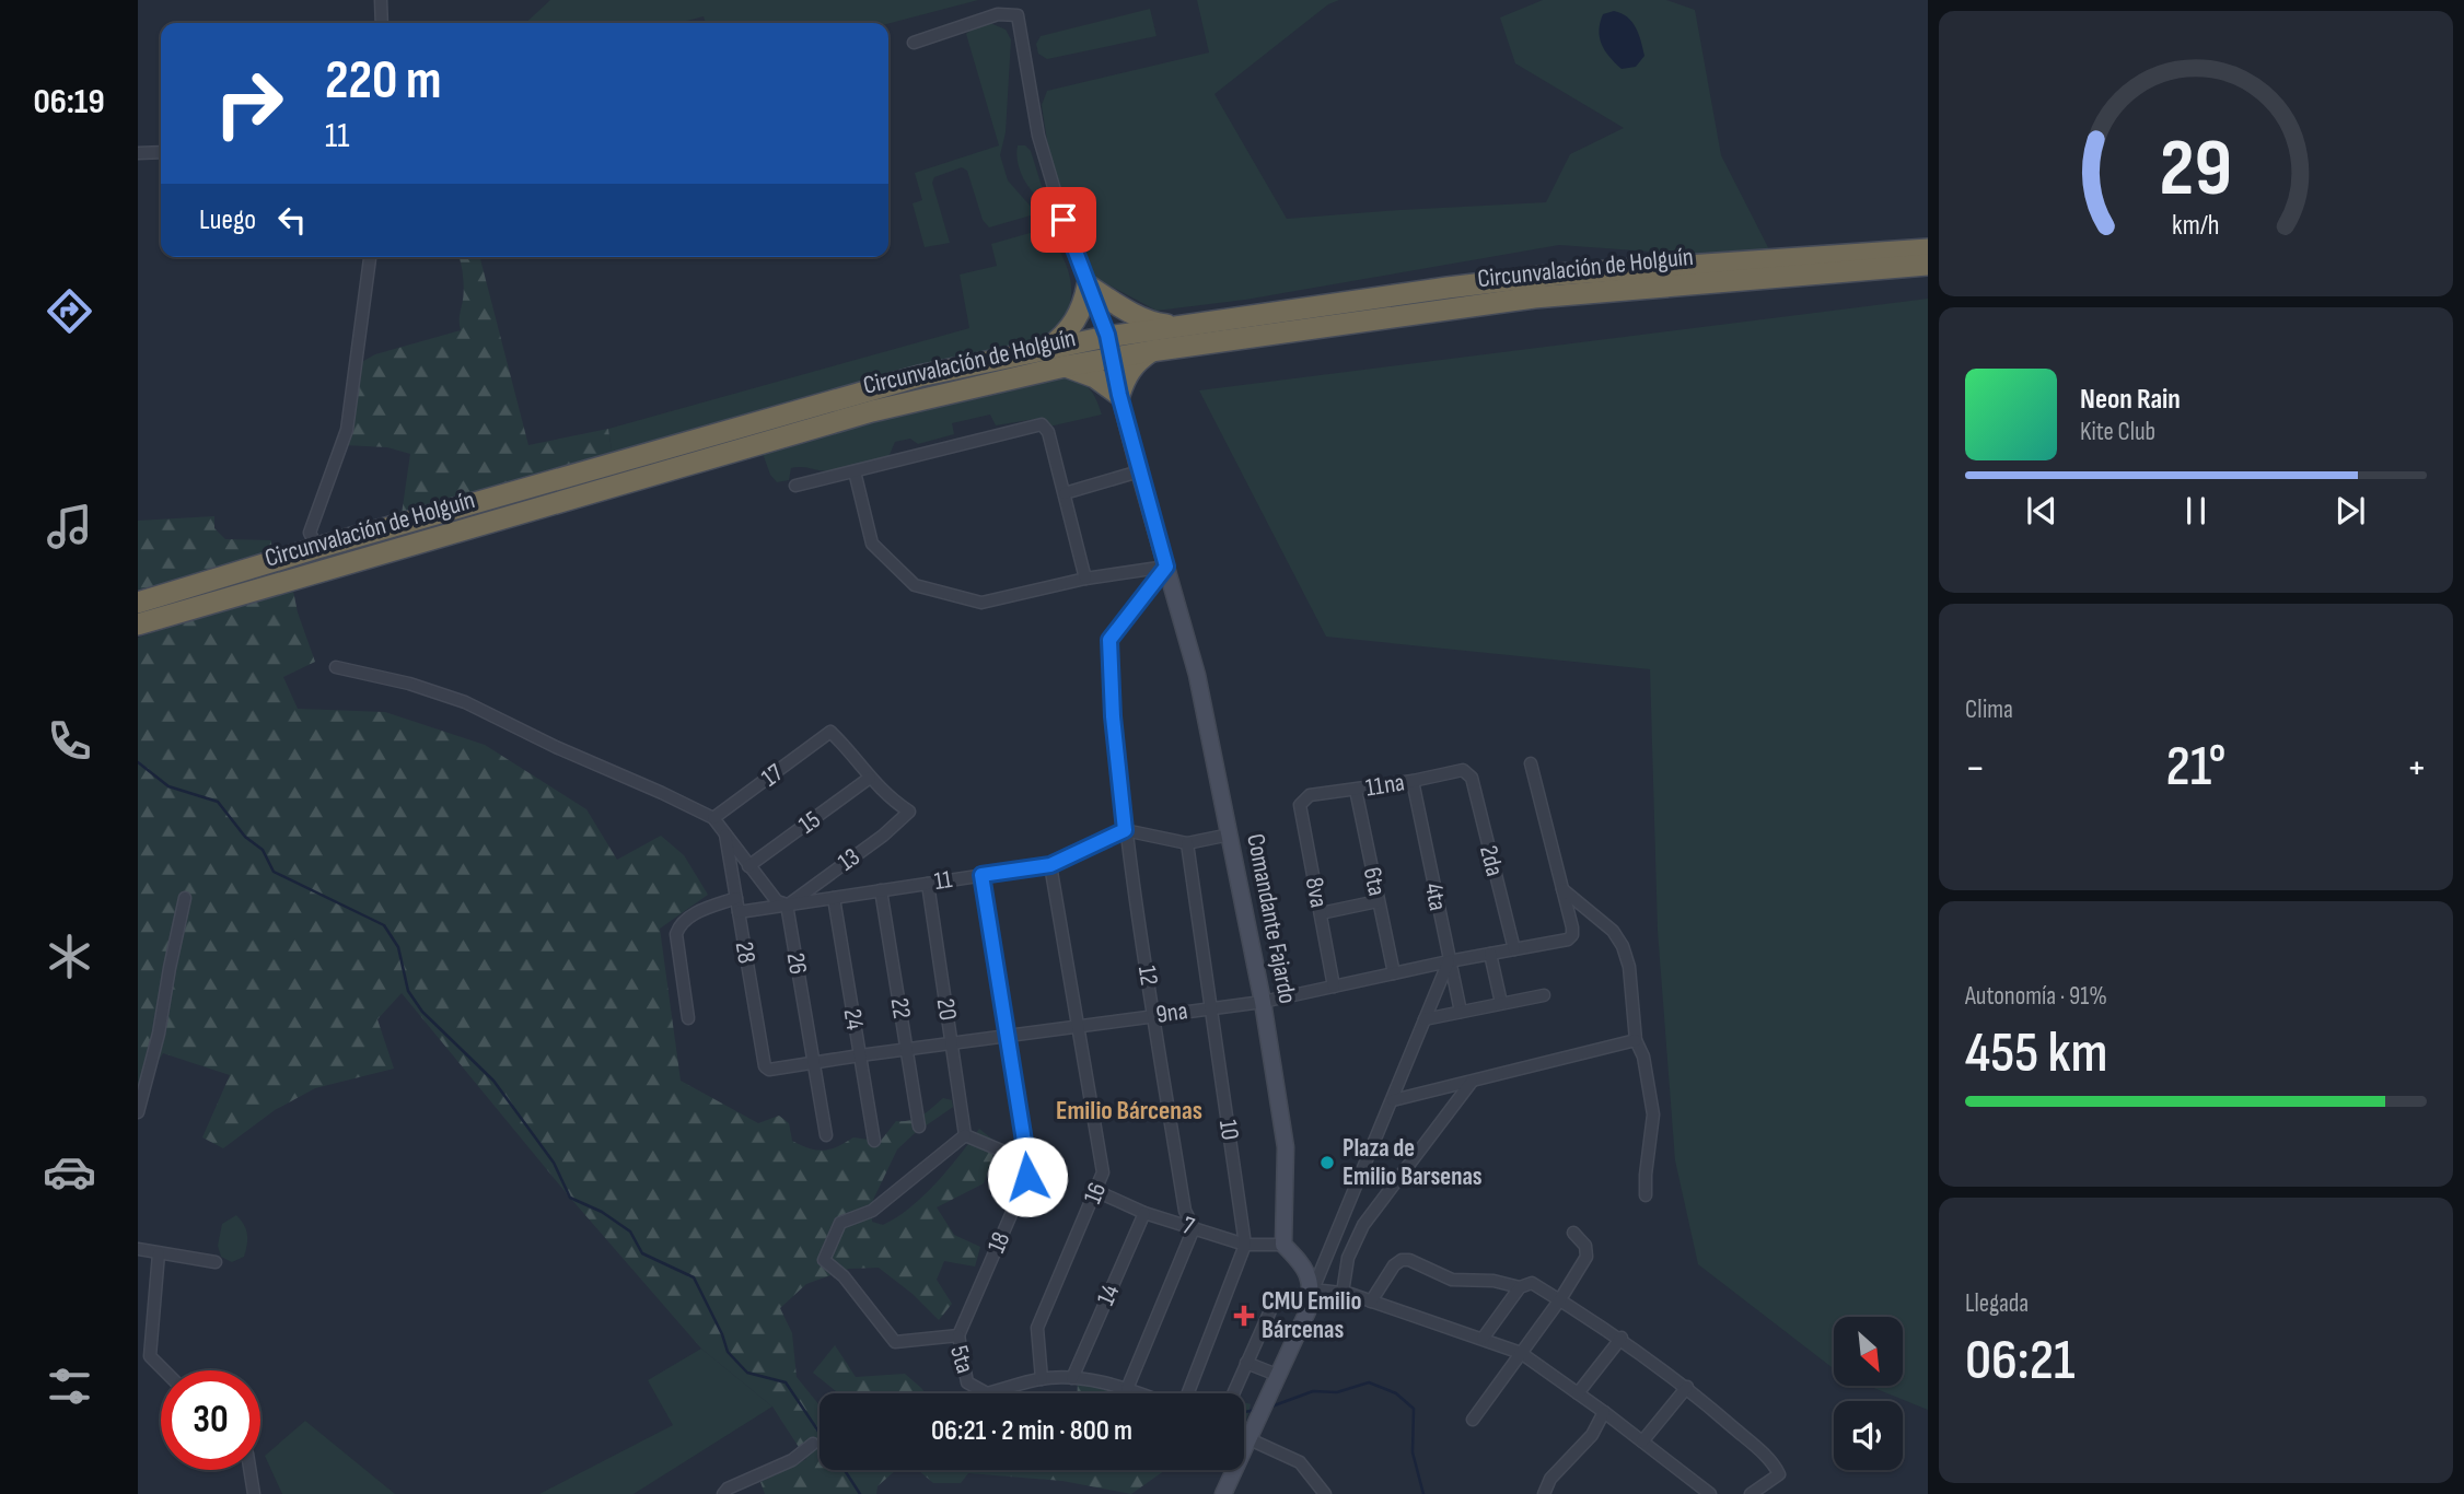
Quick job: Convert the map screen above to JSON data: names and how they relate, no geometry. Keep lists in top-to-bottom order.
{
  "streets": {
    "highway": ["Circunvalación de Holguín"],
    "street": [
      "17",
      "11na",
      "15",
      "13",
      "2da",
      "11",
      "6ta",
      "8va",
      "4ta",
      "Comandante Fajardo",
      "28",
      "26",
      "12",
      "22",
      "20",
      "9na",
      "24",
      "10",
      "16",
      "7",
      "18",
      "14",
      "5ta"
    ]
  },
  "crossings": [
    ["Circunvalación de Holguín", "Comandante Fajardo"],
    ["17", "15"],
    ["17", "13"],
    ["11na", "2da"],
    ["11na", "6ta"],
    ["11na", "8va"],
    ["11na", "4ta"],
    ["15", "13"],
    ["13", "11"],
    ["13", "26"],
    ["2da", "9na"],
    ["11", "28"],
    ["11", "26"],
    ["11", "12"],
    ["11", "22"],
    ["11", "20"],
    ["11", "24"],
    ["11", "16"],
    ["11", "18"],
    ["6ta", "9na"],
    ["8va", "9na"],
    ["4ta", "9na"],
    ["Comandante Fajardo", "12"],
    ["Comandante Fajardo", "9na"],
    ["Comandante Fajardo", "7"],
    ["28", "9na"],
    ["26", "9na"],
    ["12", "9na"],
    ["12", "7"],
    ["22", "9na"],
    ["20", "9na"],
    ["20", "5ta"],
    ["9na", "24"],
    ["9na", "10"],
    ["9na", "16"],
    ["9na", "18"],
    ["10", "7"],
    ["16", "7"],
    ["16", "5ta"],
    ["7", "14"],
    ["18", "5ta"],
    ["14", "5ta"]
  ],
  "districts": ["Emilio Bárcenas"],
  "places": {
    "other": ["Plaza de Emilio Barsenas"],
    "health": ["CMU Emilio Bárcenas"]
  },
  "north": "bottom right",
  "page": {
    "tabs": "06:19",
    "turn": ["220 m", "11"],
    "then": "Luego",
    "song": ["Neon Rain", "Kite Club"],
    "tile": [
      "Clima",
      ["Autonomía · 91%", "455 km"],
      ["Llegada", "06:21"]
    ],
    "heat": ["−", "21°", "+"],
    "limit": "30",
    "trip": "06:21 · 2 min · 800 m",
    "gauge": ["29", "km/h"]
  }
}
